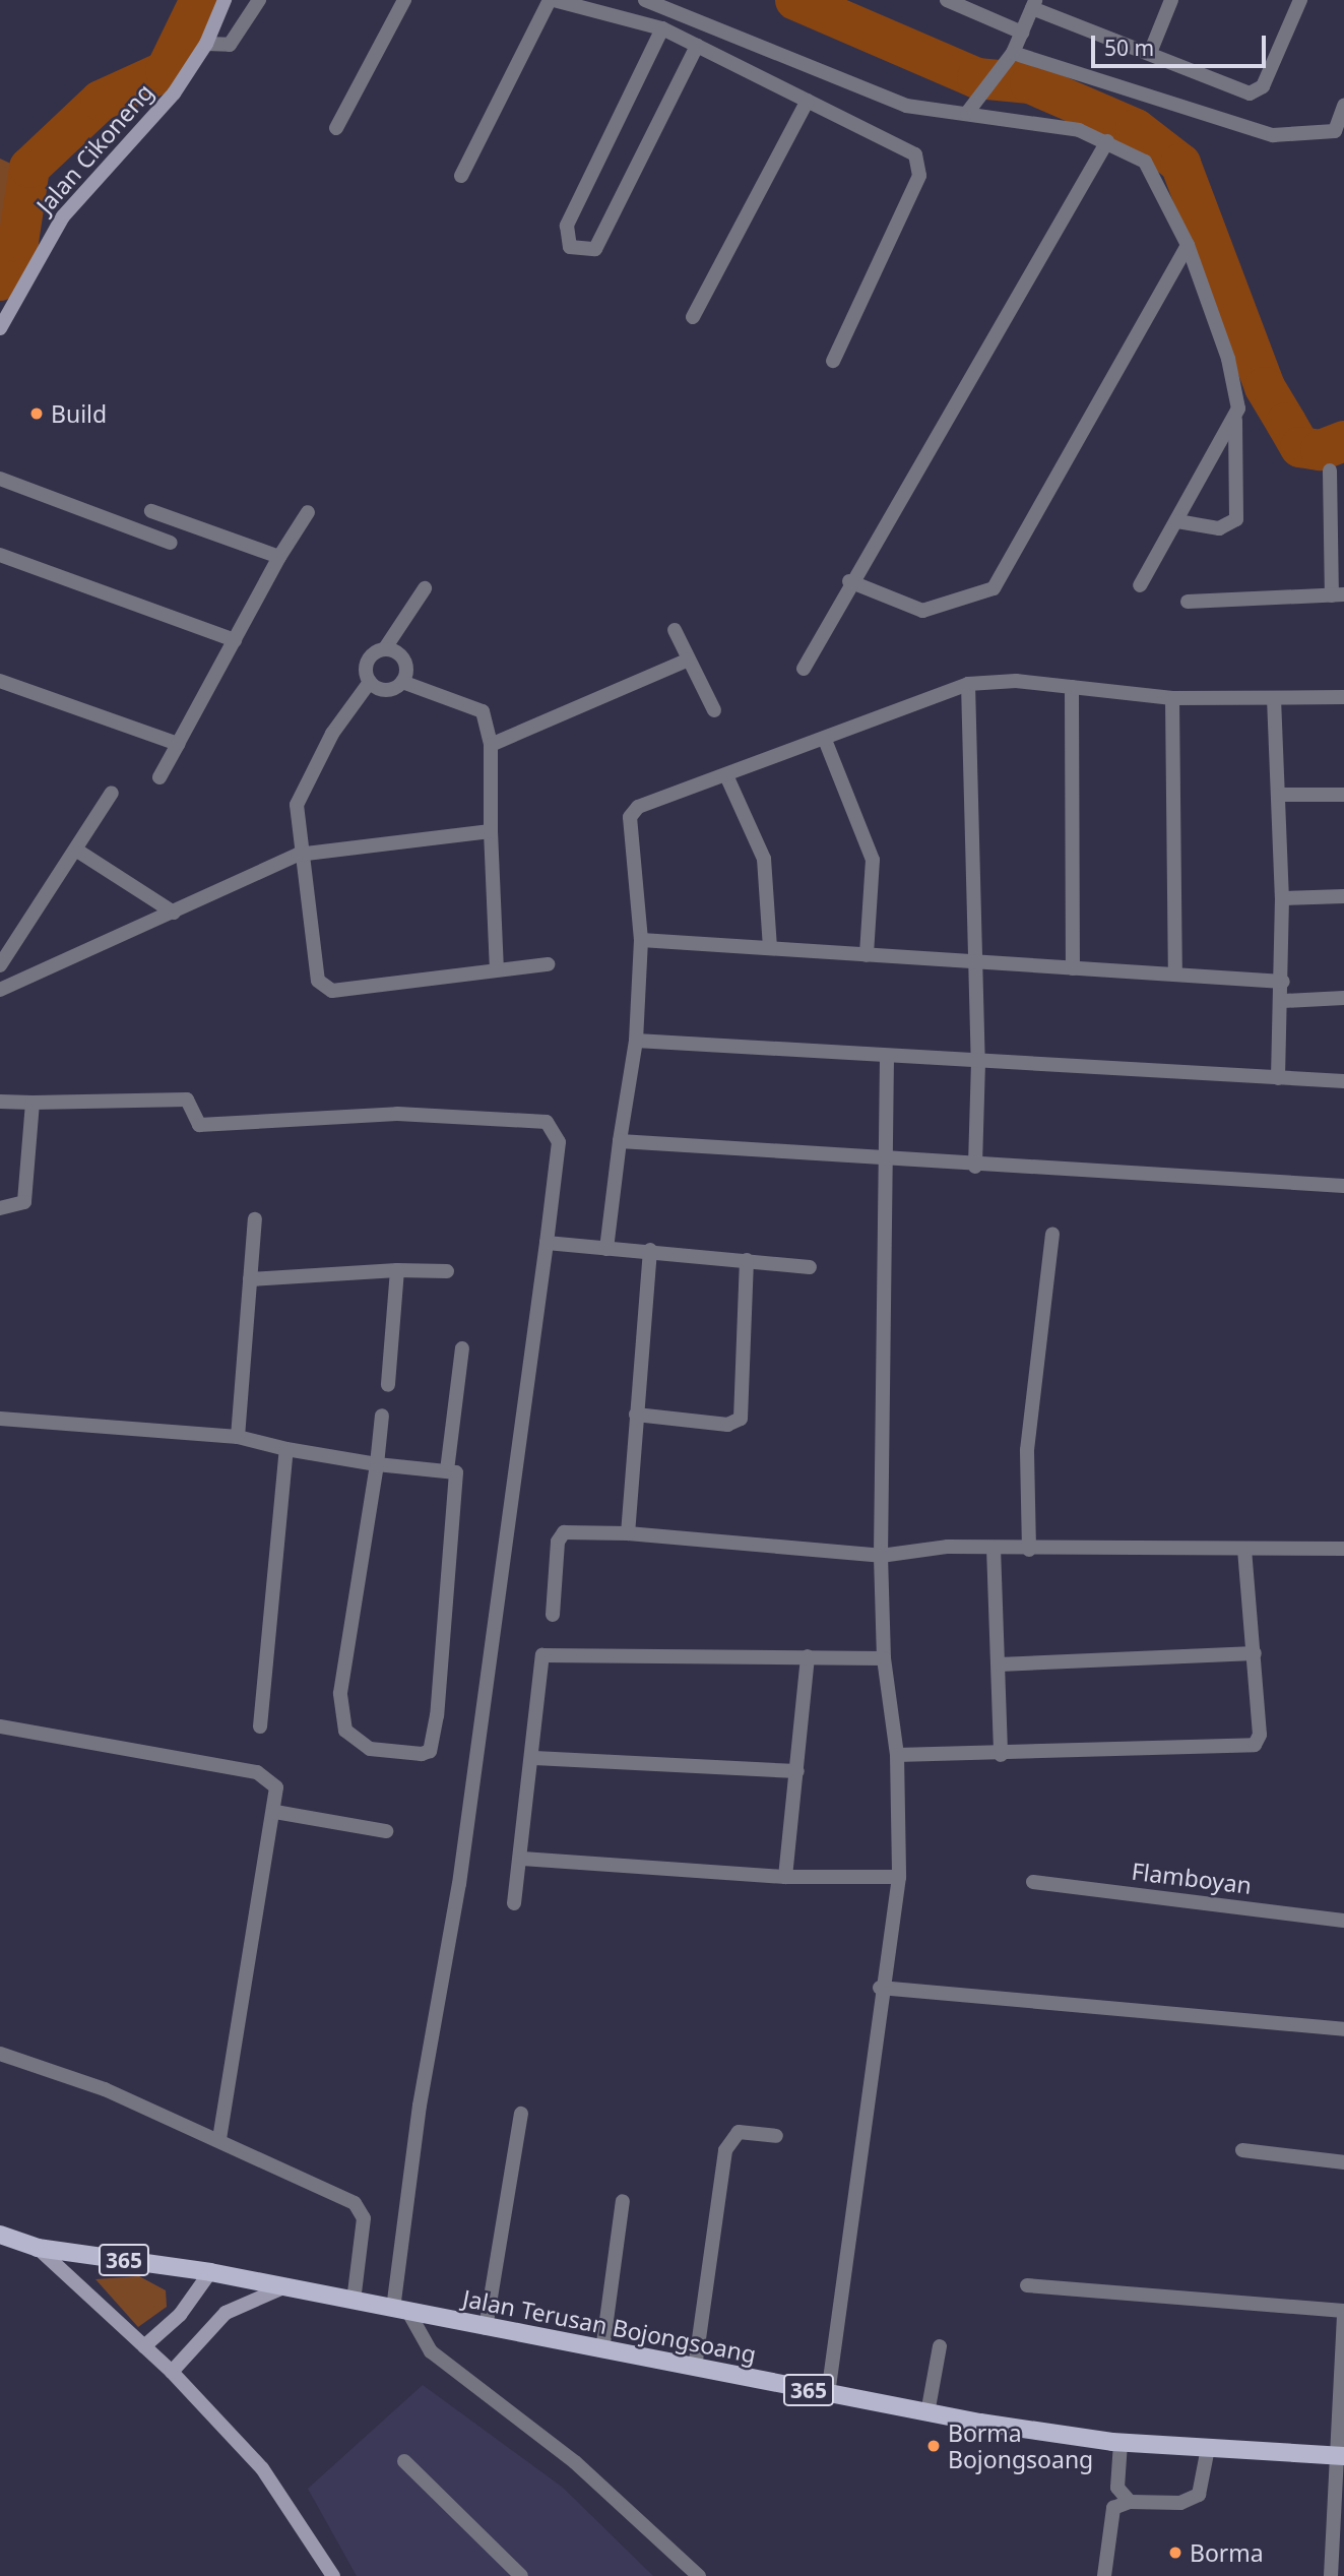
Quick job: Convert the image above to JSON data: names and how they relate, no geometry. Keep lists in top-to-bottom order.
{
  "streets": {
    "main road": ["Jalan Cikoneng", "365", "Jalan Terusan Bojongsoang"],
    "street": ["Flamboyan"]
  },
  "crossings": [
    ["365", "Jalan Terusan Bojongsoang"]
  ],
  "places": ["Build", "Borma Bojongsoang", "Borma"],
  "scale_bar": "50 m"
}
